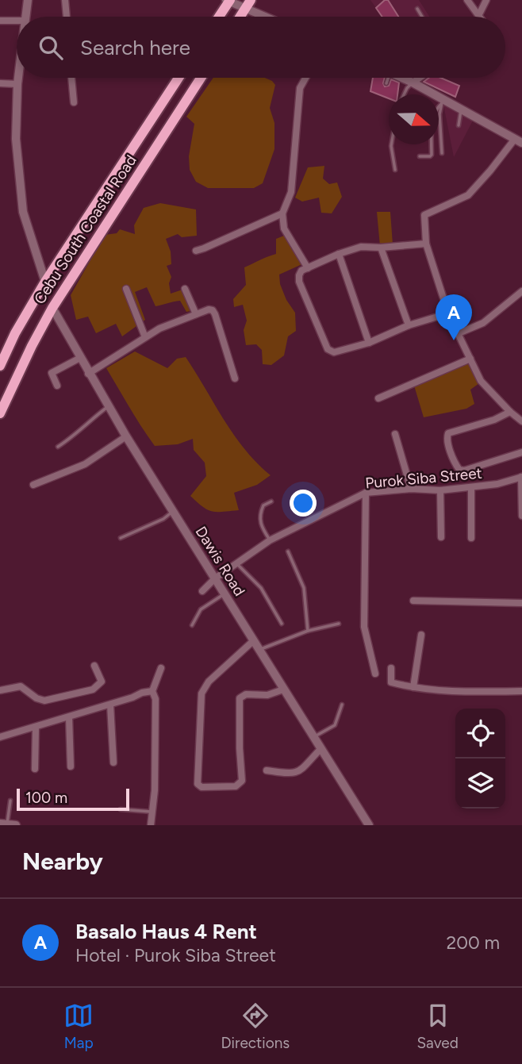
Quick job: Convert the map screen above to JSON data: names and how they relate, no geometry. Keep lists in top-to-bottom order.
{
  "streets": {
    "highway": ["Cebu South Coastal Road"],
    "street": ["Purok Siba Street", "Dawis Road"]
  },
  "crossings": [
    ["Cebu South Coastal Road", "Dawis Road"],
    ["Purok Siba Street", "Dawis Road"]
  ],
  "scale_bar": "100 m",
  "north": "right",
  "page": {
    "search": "Search here",
    "pins": "A",
    "scale": "100 m",
    "heading": "Nearby",
    "list": [
      {
        "mark": "A",
        "name": "Basalo Haus 4 Rent",
        "note": "Hotel · Purok Siba Street",
        "value": "200 m"
      }
    ],
    "nav": ["Map", "Directions", "Saved"]
  }
}
